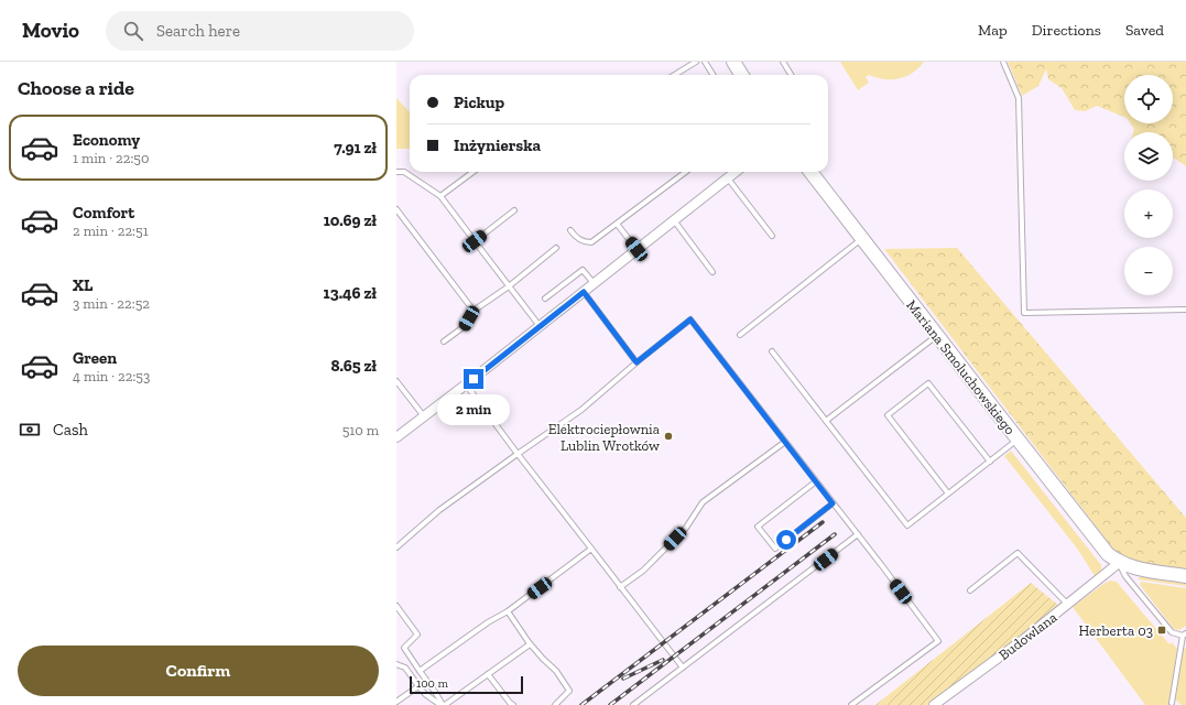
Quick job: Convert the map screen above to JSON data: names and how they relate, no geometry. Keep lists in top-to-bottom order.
{
  "streets": {
    "street": ["Mariana Smoluchowskiego", "Budowlana"]
  },
  "crossings": [
    ["Mariana Smoluchowskiego", "Budowlana"]
  ],
  "places": {
    "other": ["Elektrociepłownia Lublin Wrotków"],
    "transit": ["Herberta 03"]
  },
  "scale_bar": "100 m",
  "page": {
    "header": "Movio",
    "search": "Search here",
    "nav": ["Map", "Directions", "Saved"],
    "heading": "Choose a ride",
    "map_buttons": ["+", "−"],
    "banner": ["Pickup", "Inżynierska"],
    "list": [
      {
        "name": "Economy",
        "note": "1 min · 22:50",
        "value": "7.91 zł"
      },
      {
        "name": "Comfort",
        "note": "2 min · 22:51",
        "value": "10.69 zł"
      },
      {
        "name": "XL",
        "note": "3 min · 22:52",
        "value": "13.46 zł"
      },
      {
        "name": "Green",
        "note": "4 min · 22:53",
        "value": "8.65 zł"
      }
    ],
    "bubble": "2 min",
    "pay": ["Cash", "510 m"],
    "buttons": "Confirm",
    "scale": "100 m"
  }
}
